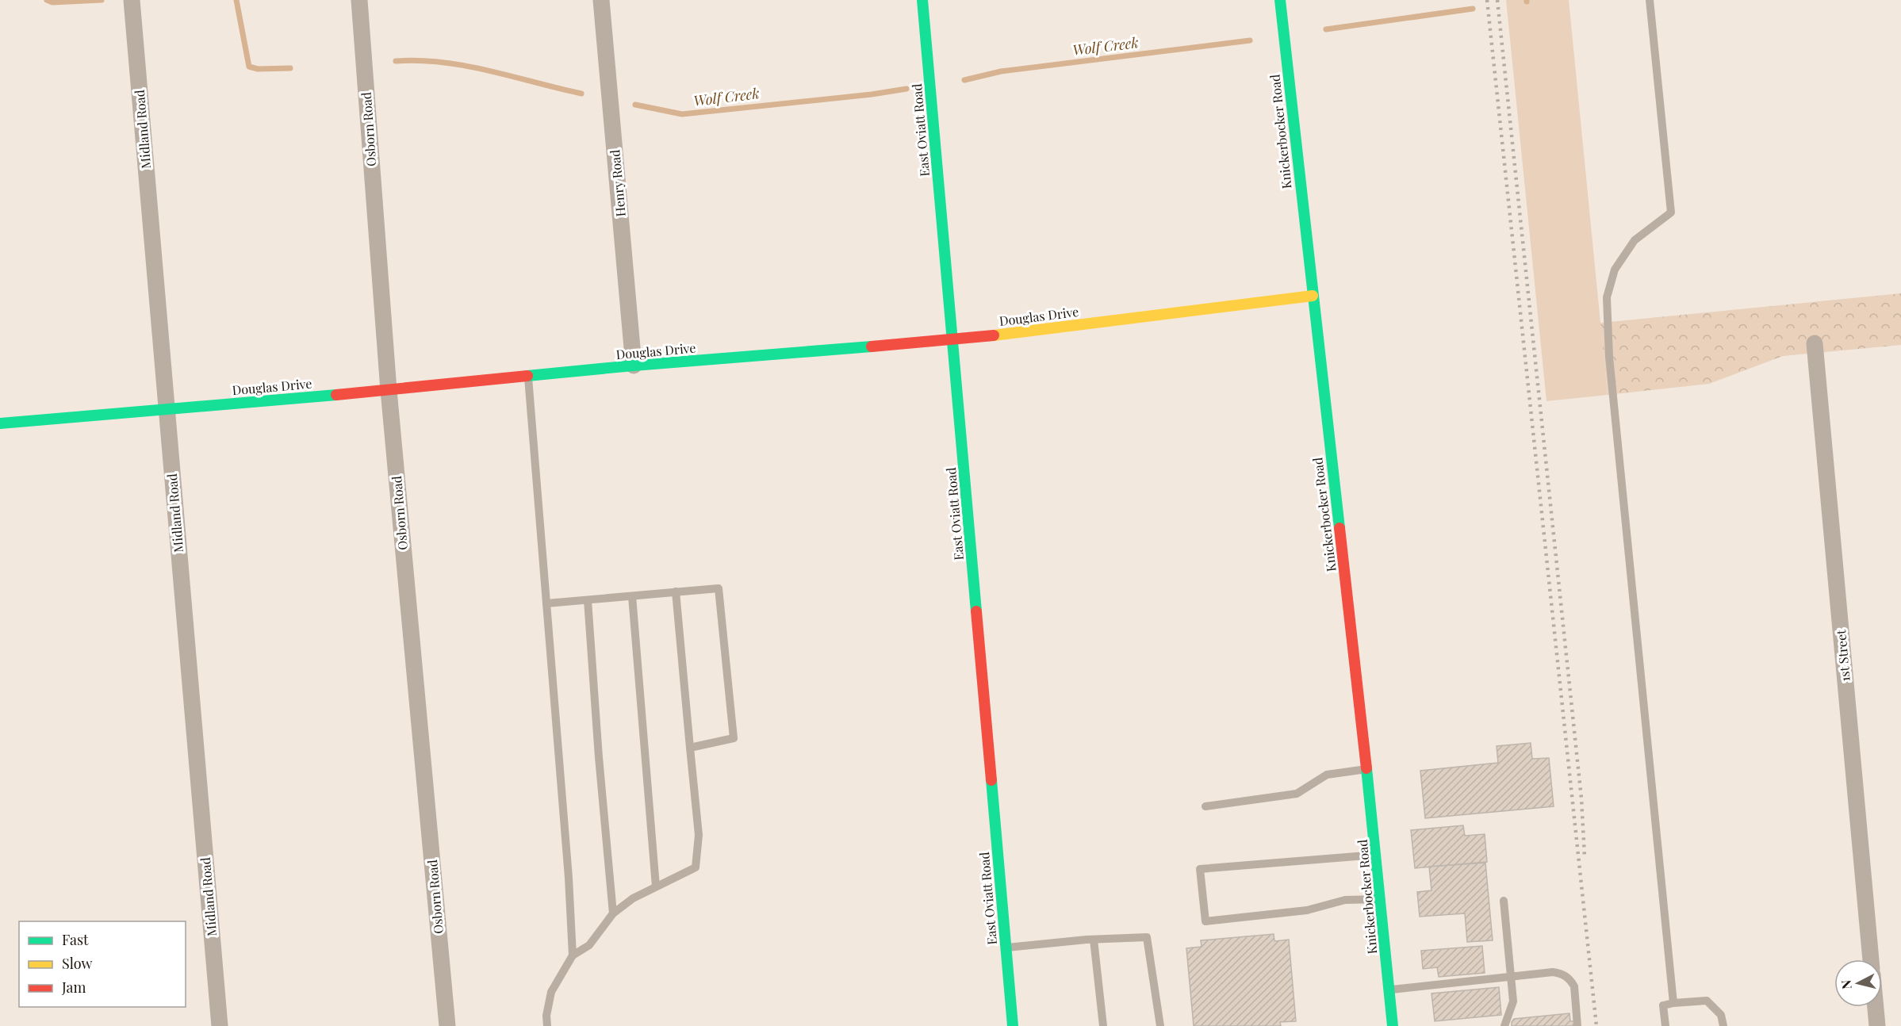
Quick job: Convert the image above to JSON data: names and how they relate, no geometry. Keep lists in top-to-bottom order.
{
  "streets": {
    "street": [
      "Midland Road",
      "Osborn Road",
      "East Oviatt Road",
      "Knickerbocker Road",
      "Henry Road",
      "Douglas Drive",
      "1st Street"
    ]
  },
  "crossings": [
    ["Midland Road", "Douglas Drive"],
    ["Osborn Road", "Douglas Drive"],
    ["East Oviatt Road", "Douglas Drive"],
    ["Knickerbocker Road", "Douglas Drive"],
    ["Henry Road", "Douglas Drive"]
  ],
  "water": ["Wolf Creek"],
  "legend": ["Fast", "Slow", "Jam"],
  "north": "left"
}
